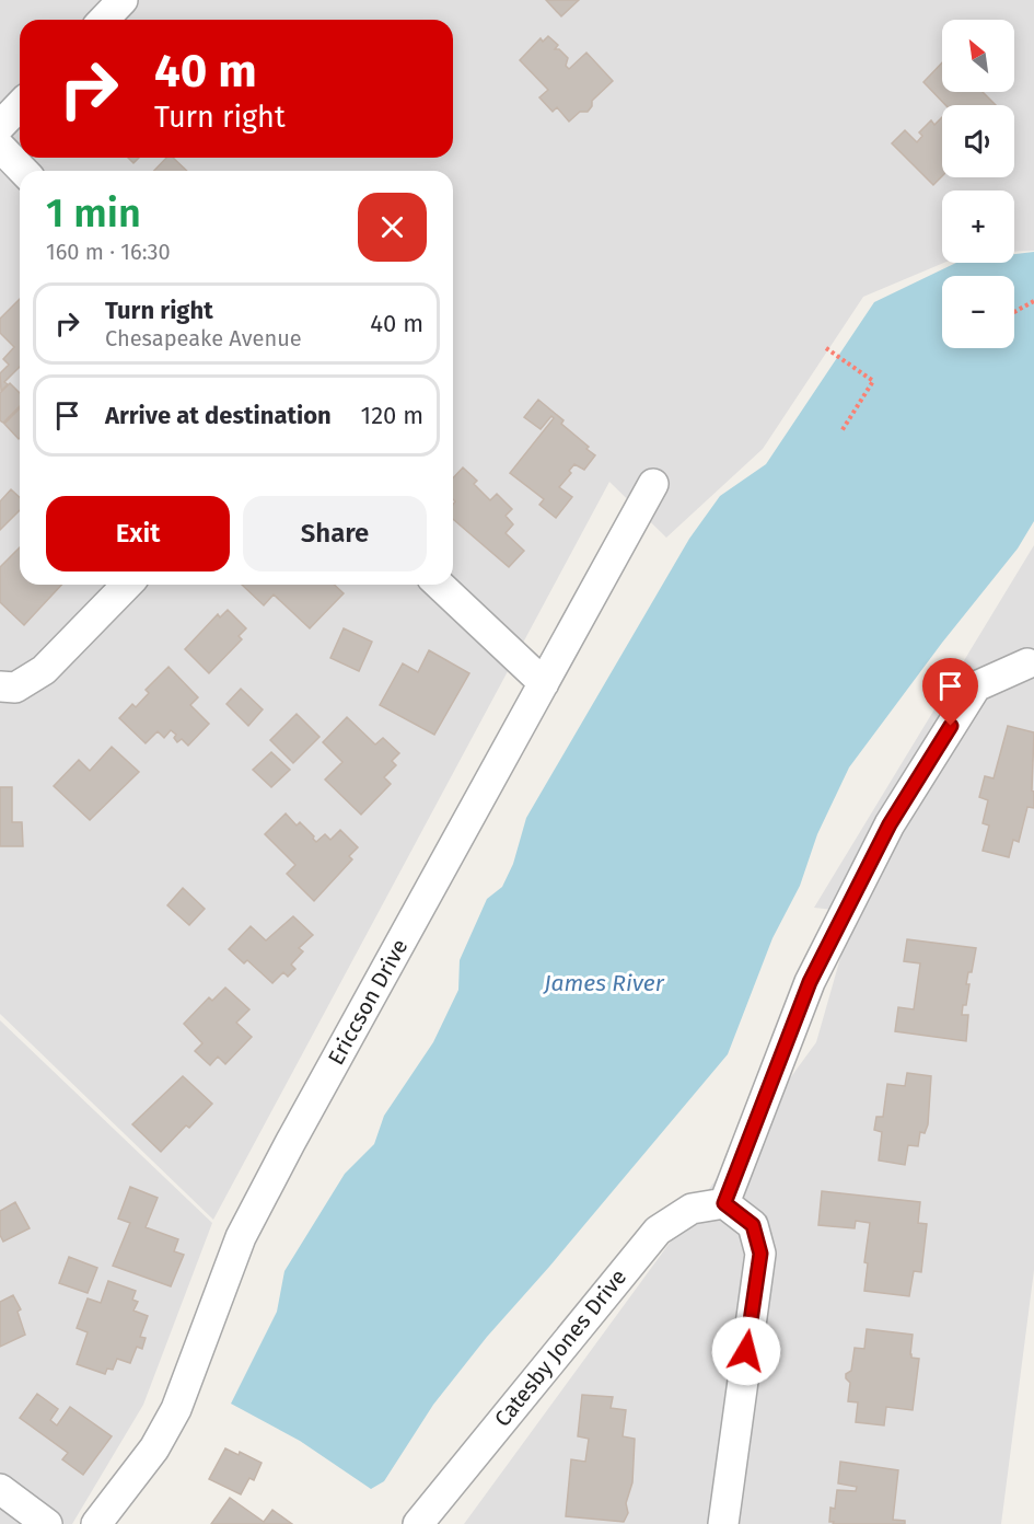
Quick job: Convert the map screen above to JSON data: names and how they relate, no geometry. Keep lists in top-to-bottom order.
{
  "streets": {
    "street": ["Ericcson Drive", "Catesby Jones Drive"]
  },
  "water": ["James River"],
  "north": "top left",
  "page": {
    "map_buttons": ["+", "−"],
    "turn": ["40 m", "Turn right"],
    "heading": ["1 min", "160 m · 16:30"],
    "list": [
      {
        "name": "Turn right",
        "note": "Chesapeake Avenue",
        "value": "40 m"
      },
      {
        "name": "Arrive at destination",
        "value": "120 m"
      }
    ],
    "buttons": ["Exit", "Share"]
  }
}
